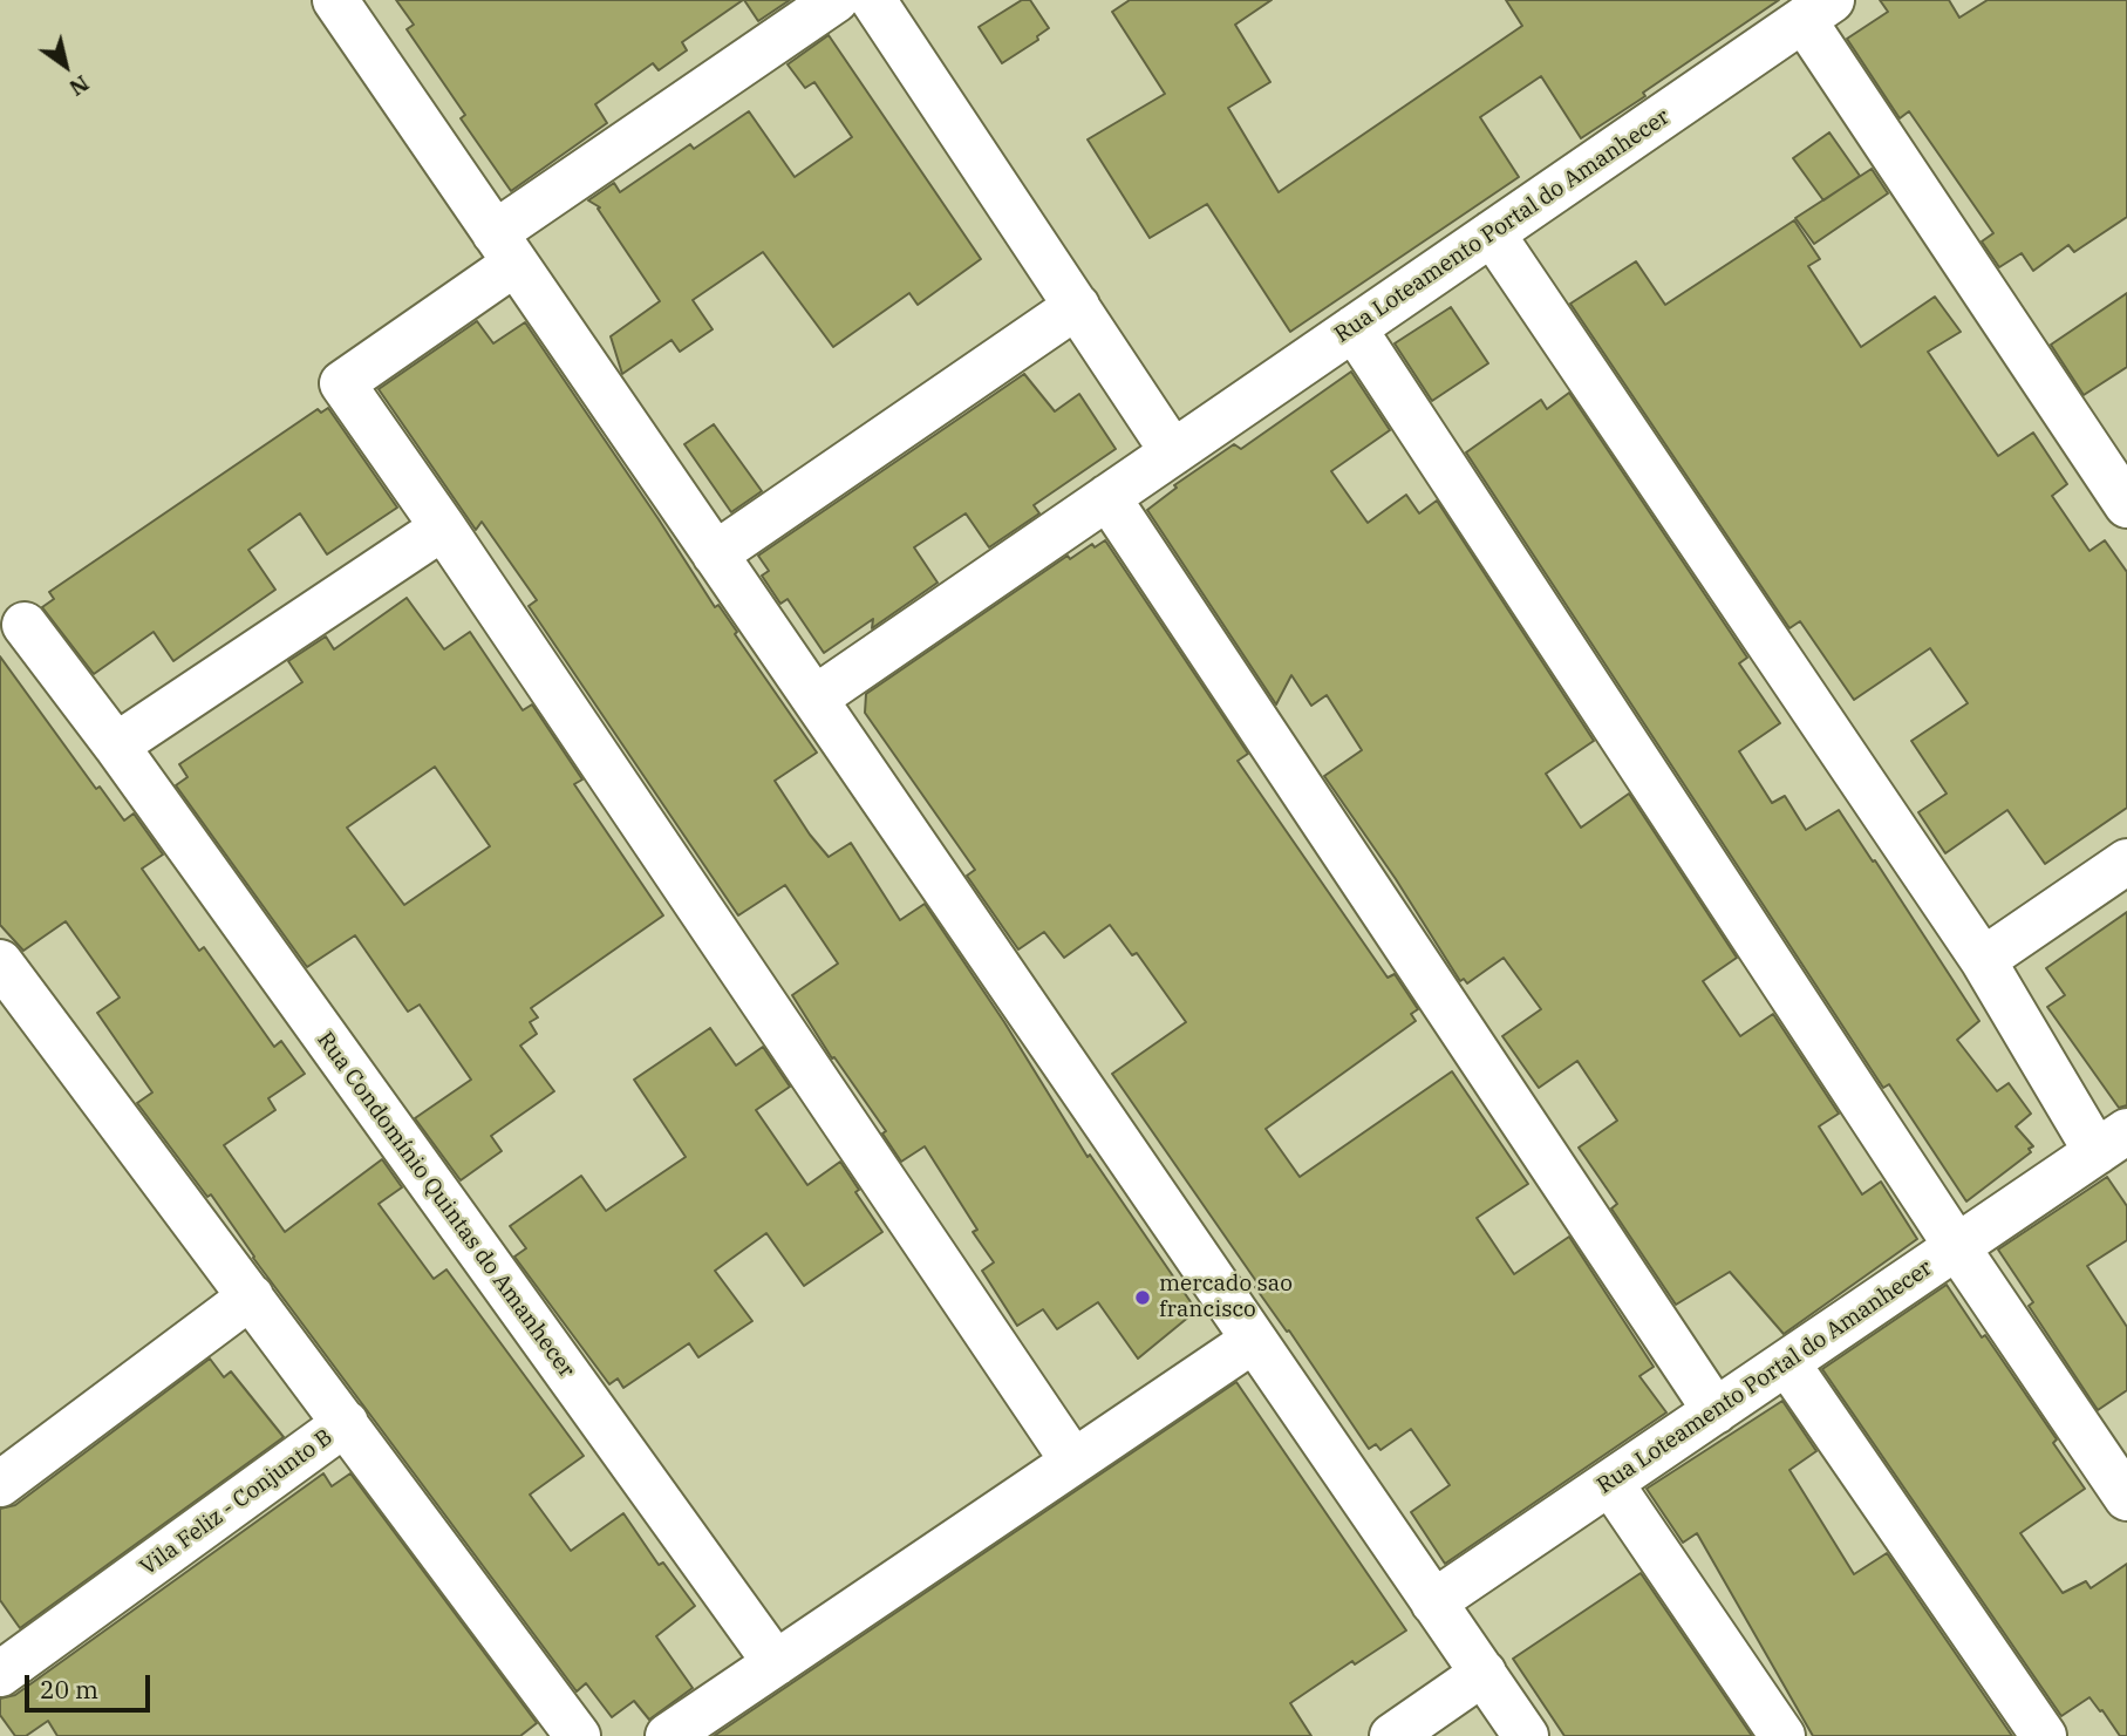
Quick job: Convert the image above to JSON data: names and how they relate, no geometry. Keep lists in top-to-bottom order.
{
  "streets": {
    "street": ["Rua Loteamento Portal do Amanhecer", "Rua Condomínio Quintas do Amanhecer", "Vila Feliz - Conjunto B"]
  },
  "places": ["mercado sao francisco"],
  "scale_bar": "20 m",
  "north": "bottom right"
}
